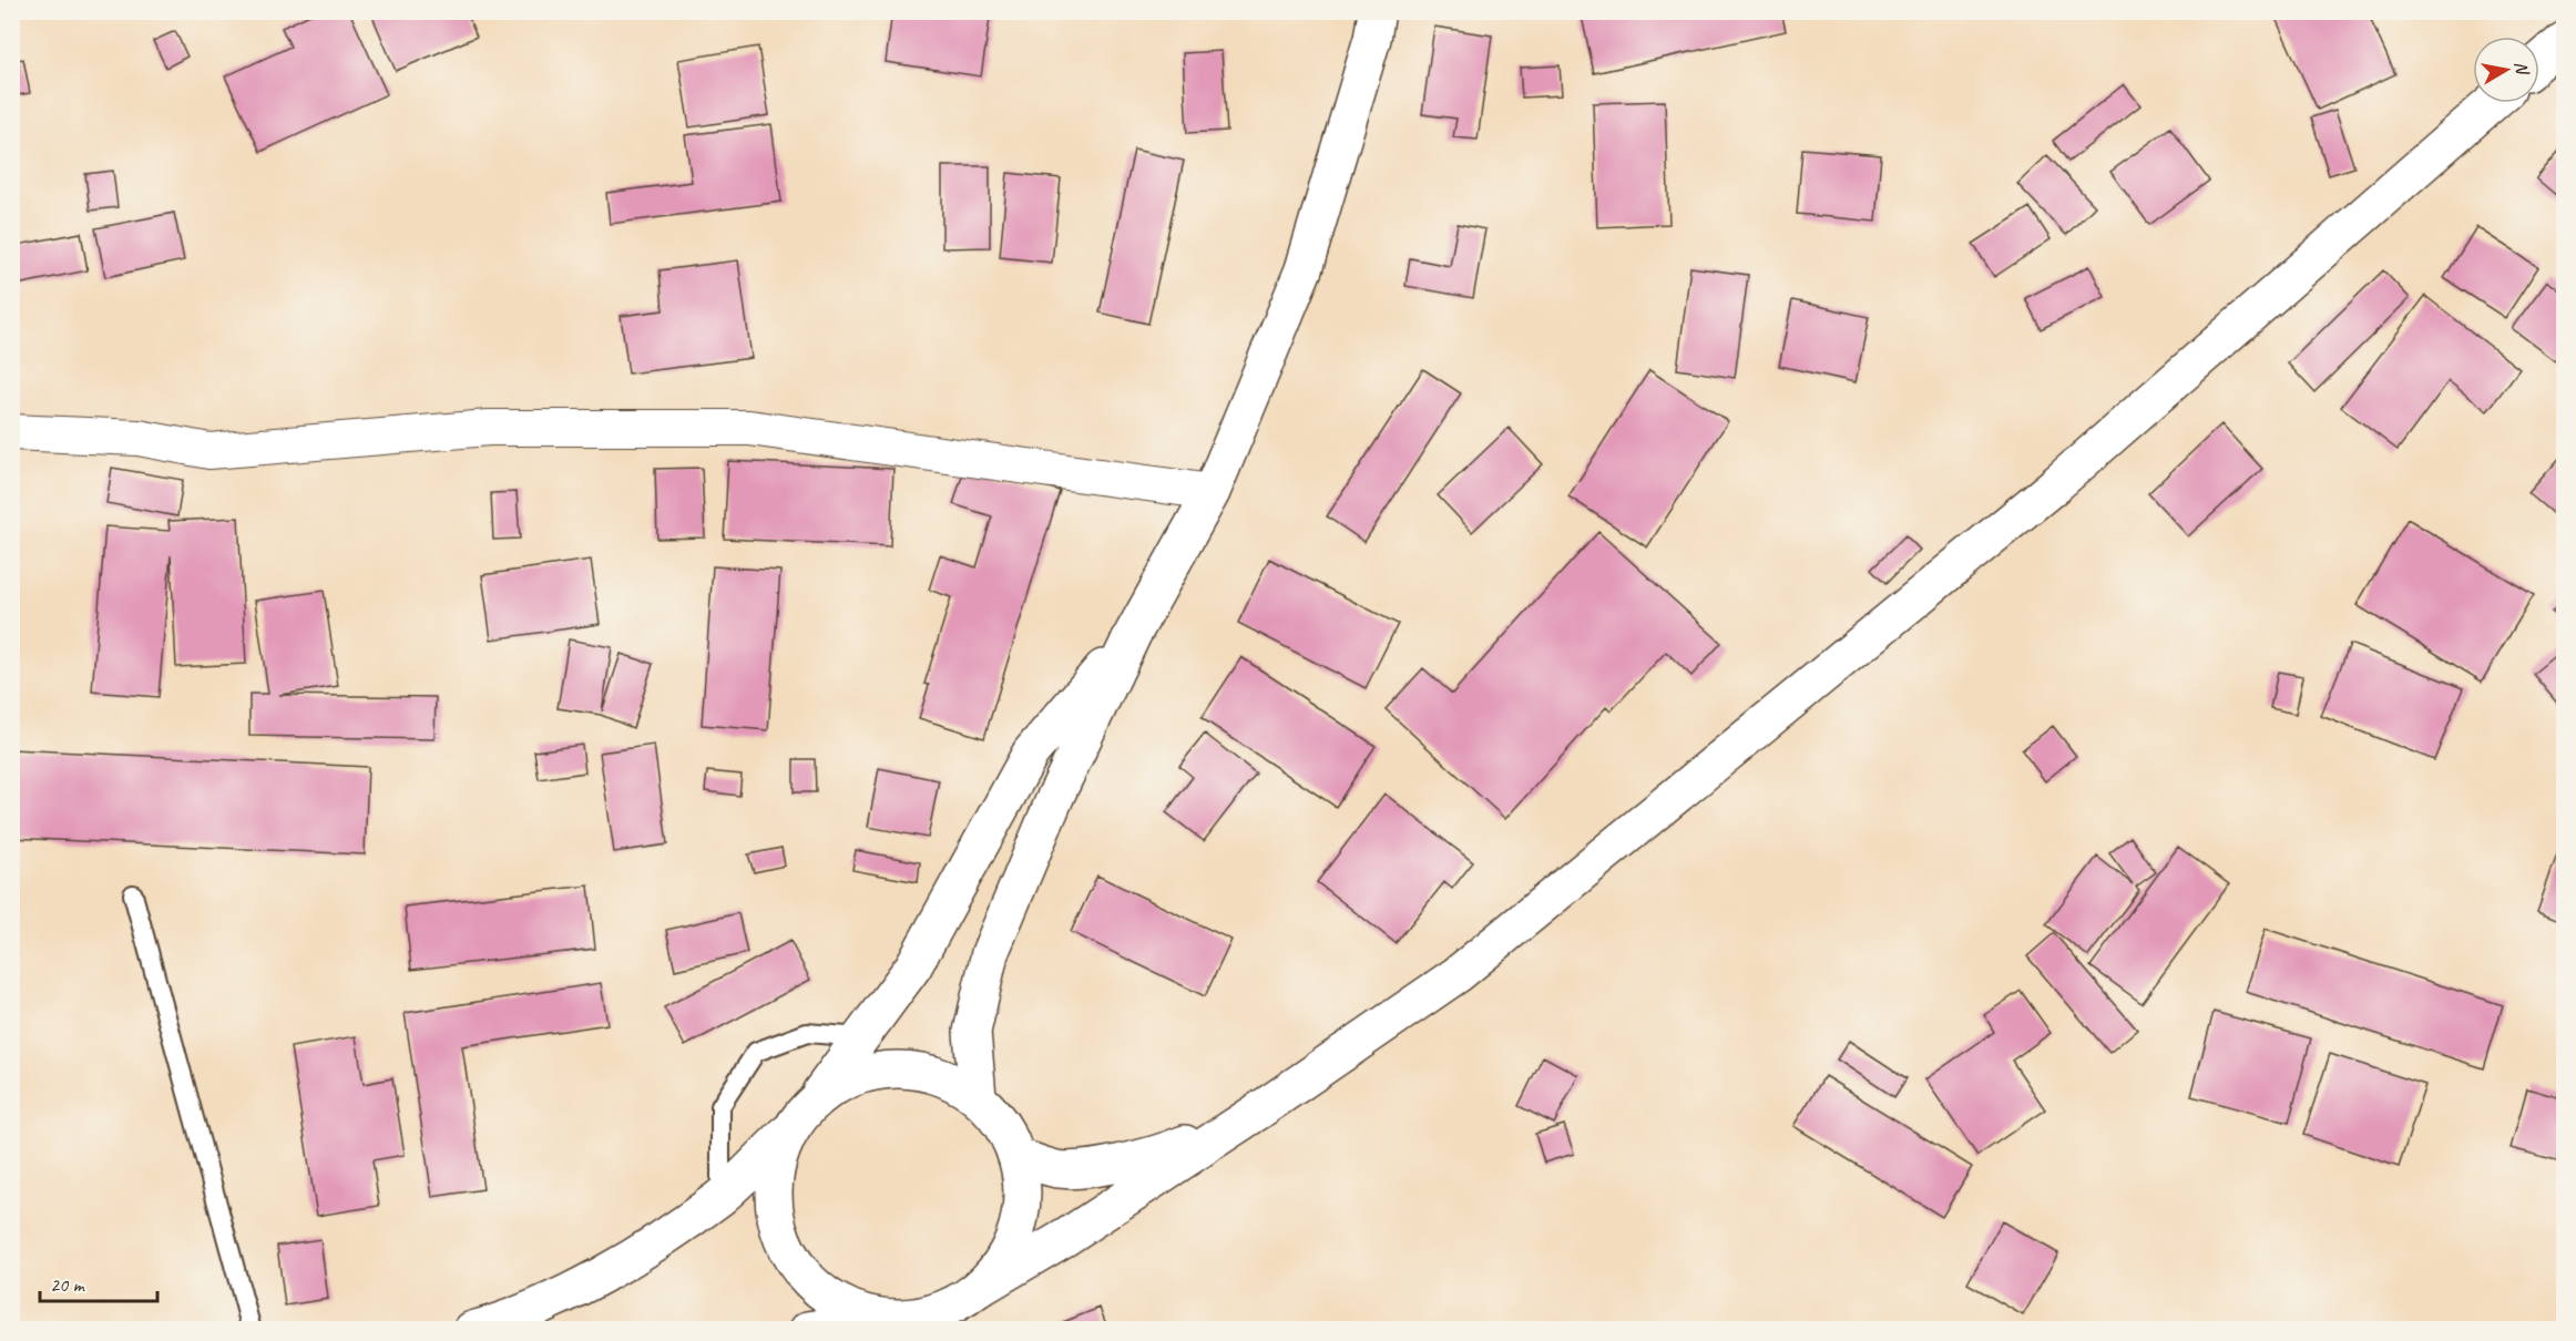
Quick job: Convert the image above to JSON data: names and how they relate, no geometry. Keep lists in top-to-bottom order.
{
  "scale_bar": "20 m",
  "north": "right"
}
